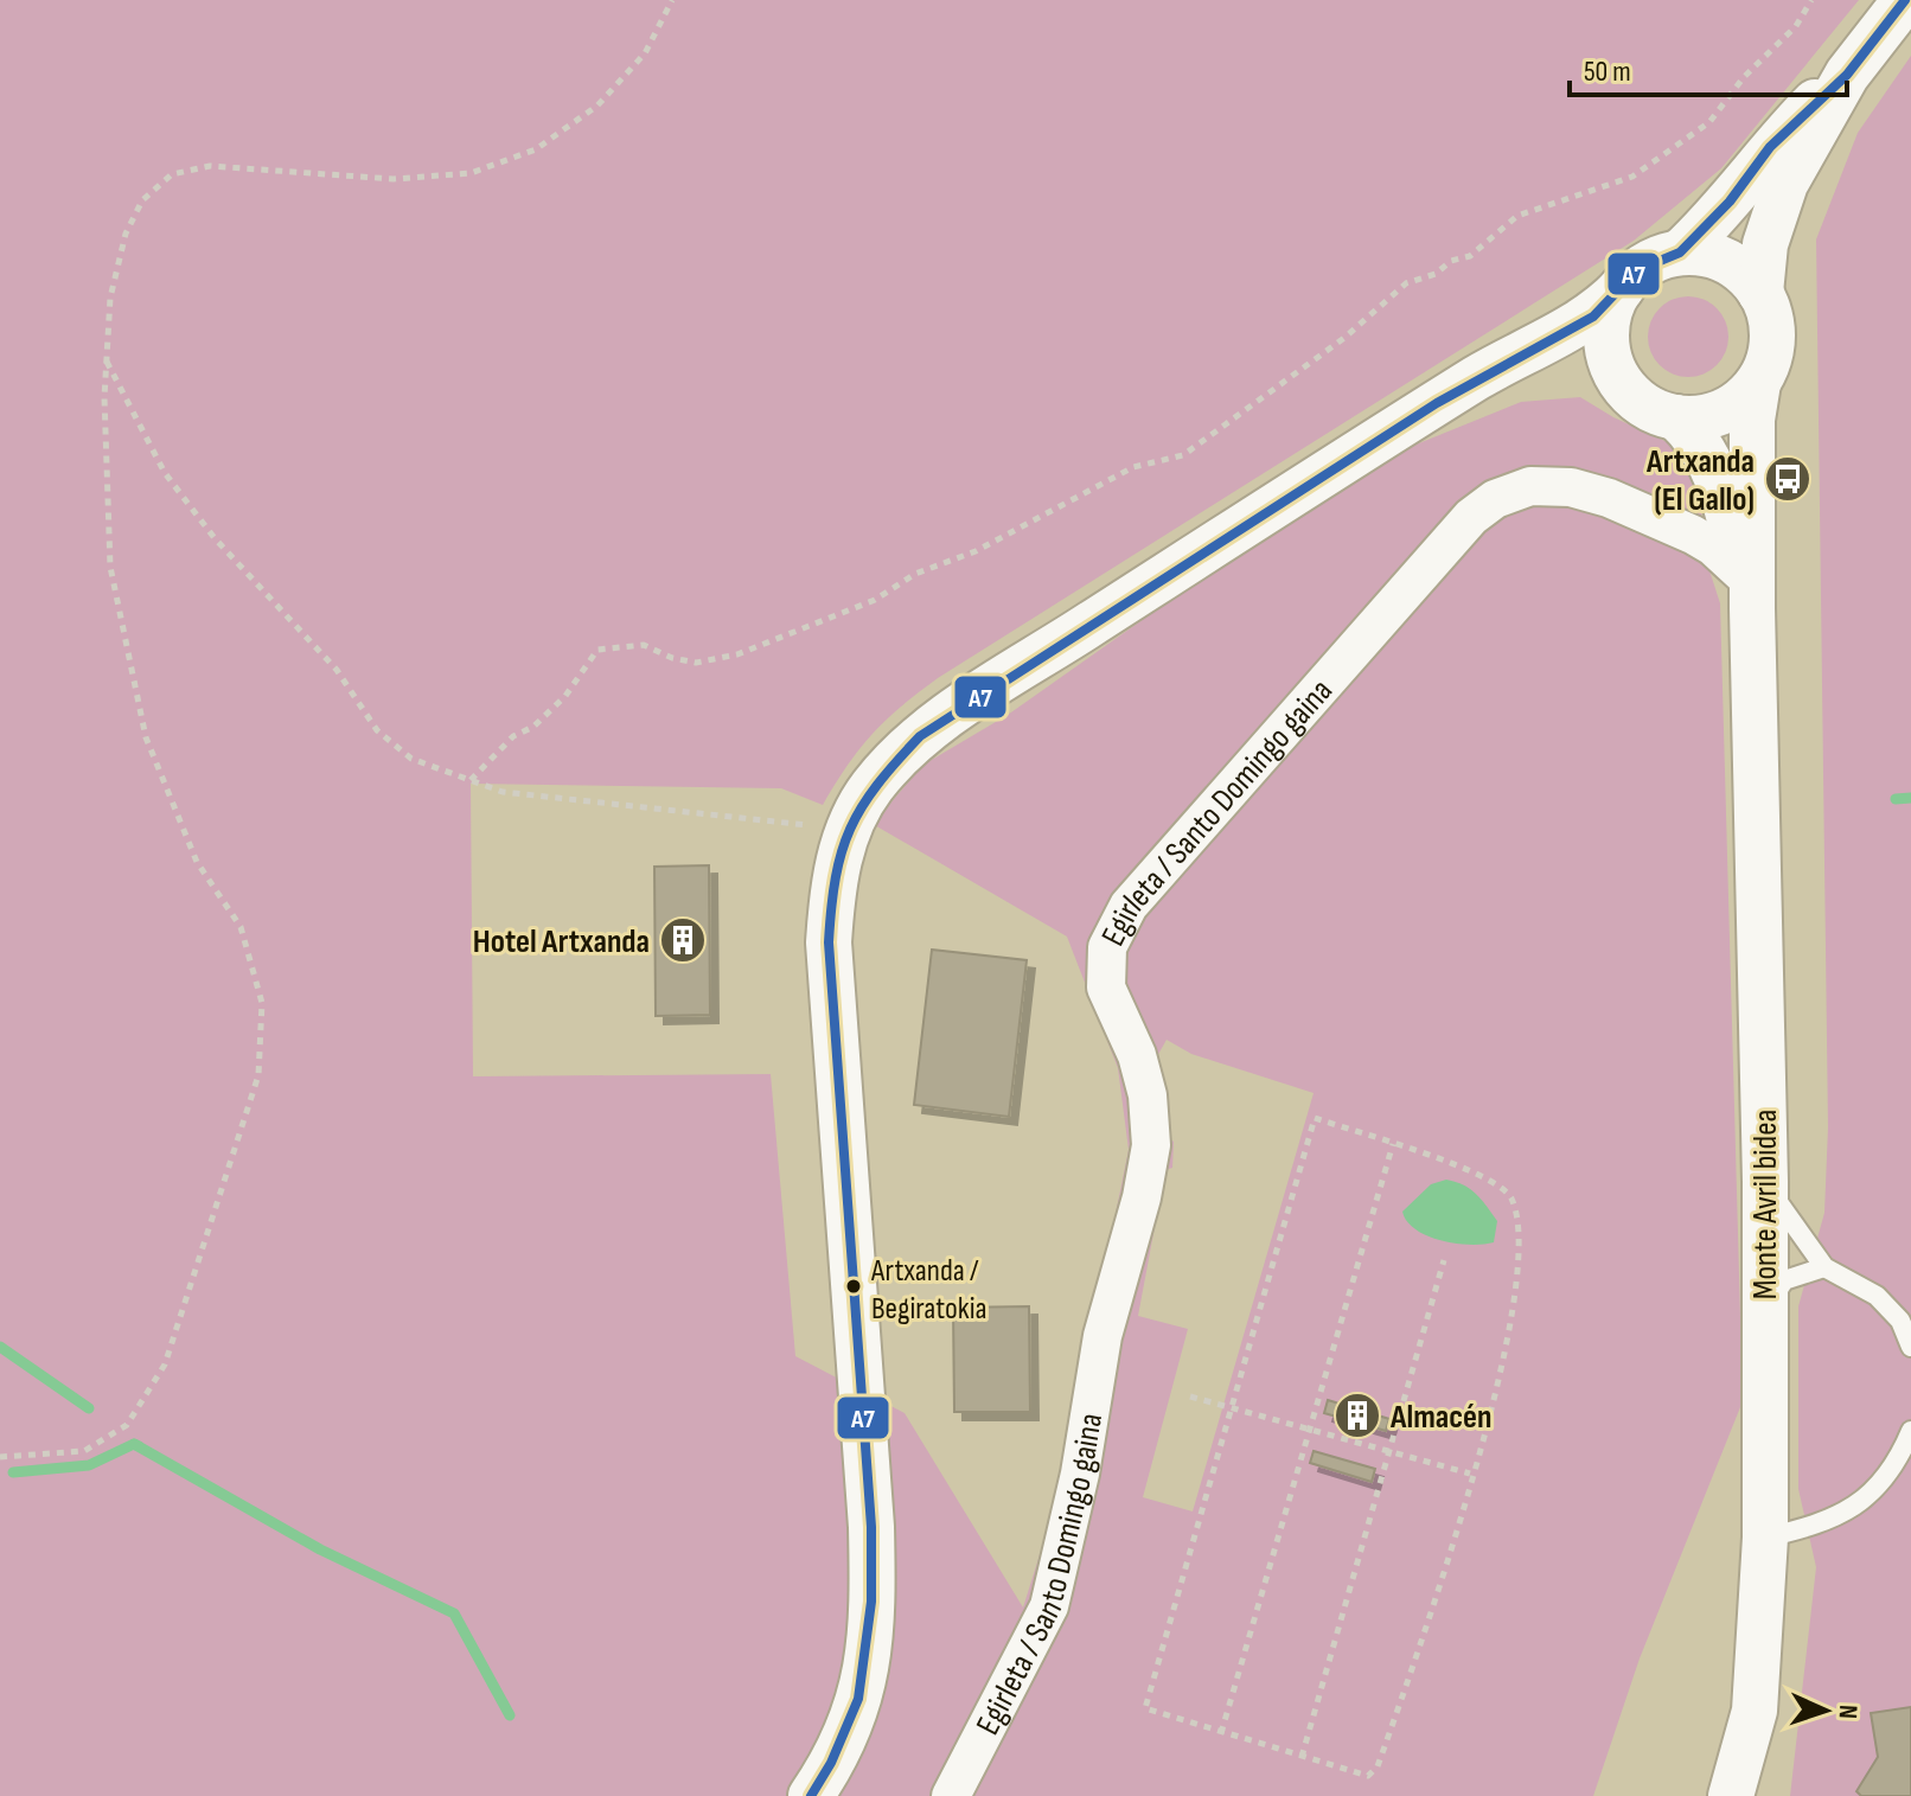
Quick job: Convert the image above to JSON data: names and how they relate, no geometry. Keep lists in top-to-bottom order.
{
  "streets": {
    "street": ["Egirleta / Santo Domingo gaina", "Monte Avril bidea"]
  },
  "crossings": [
    ["Egirleta / Santo Domingo gaina", "Monte Avril bidea"]
  ],
  "places": {
    "bus stop": ["Artxanda (El Gallo)"],
    "building": ["Hotel Artxanda", "Almacén"],
    "other": ["Artxanda / Begiratokia"]
  },
  "lines": ["transit line A7"],
  "scale_bar": "50 m",
  "north": "right"
}
